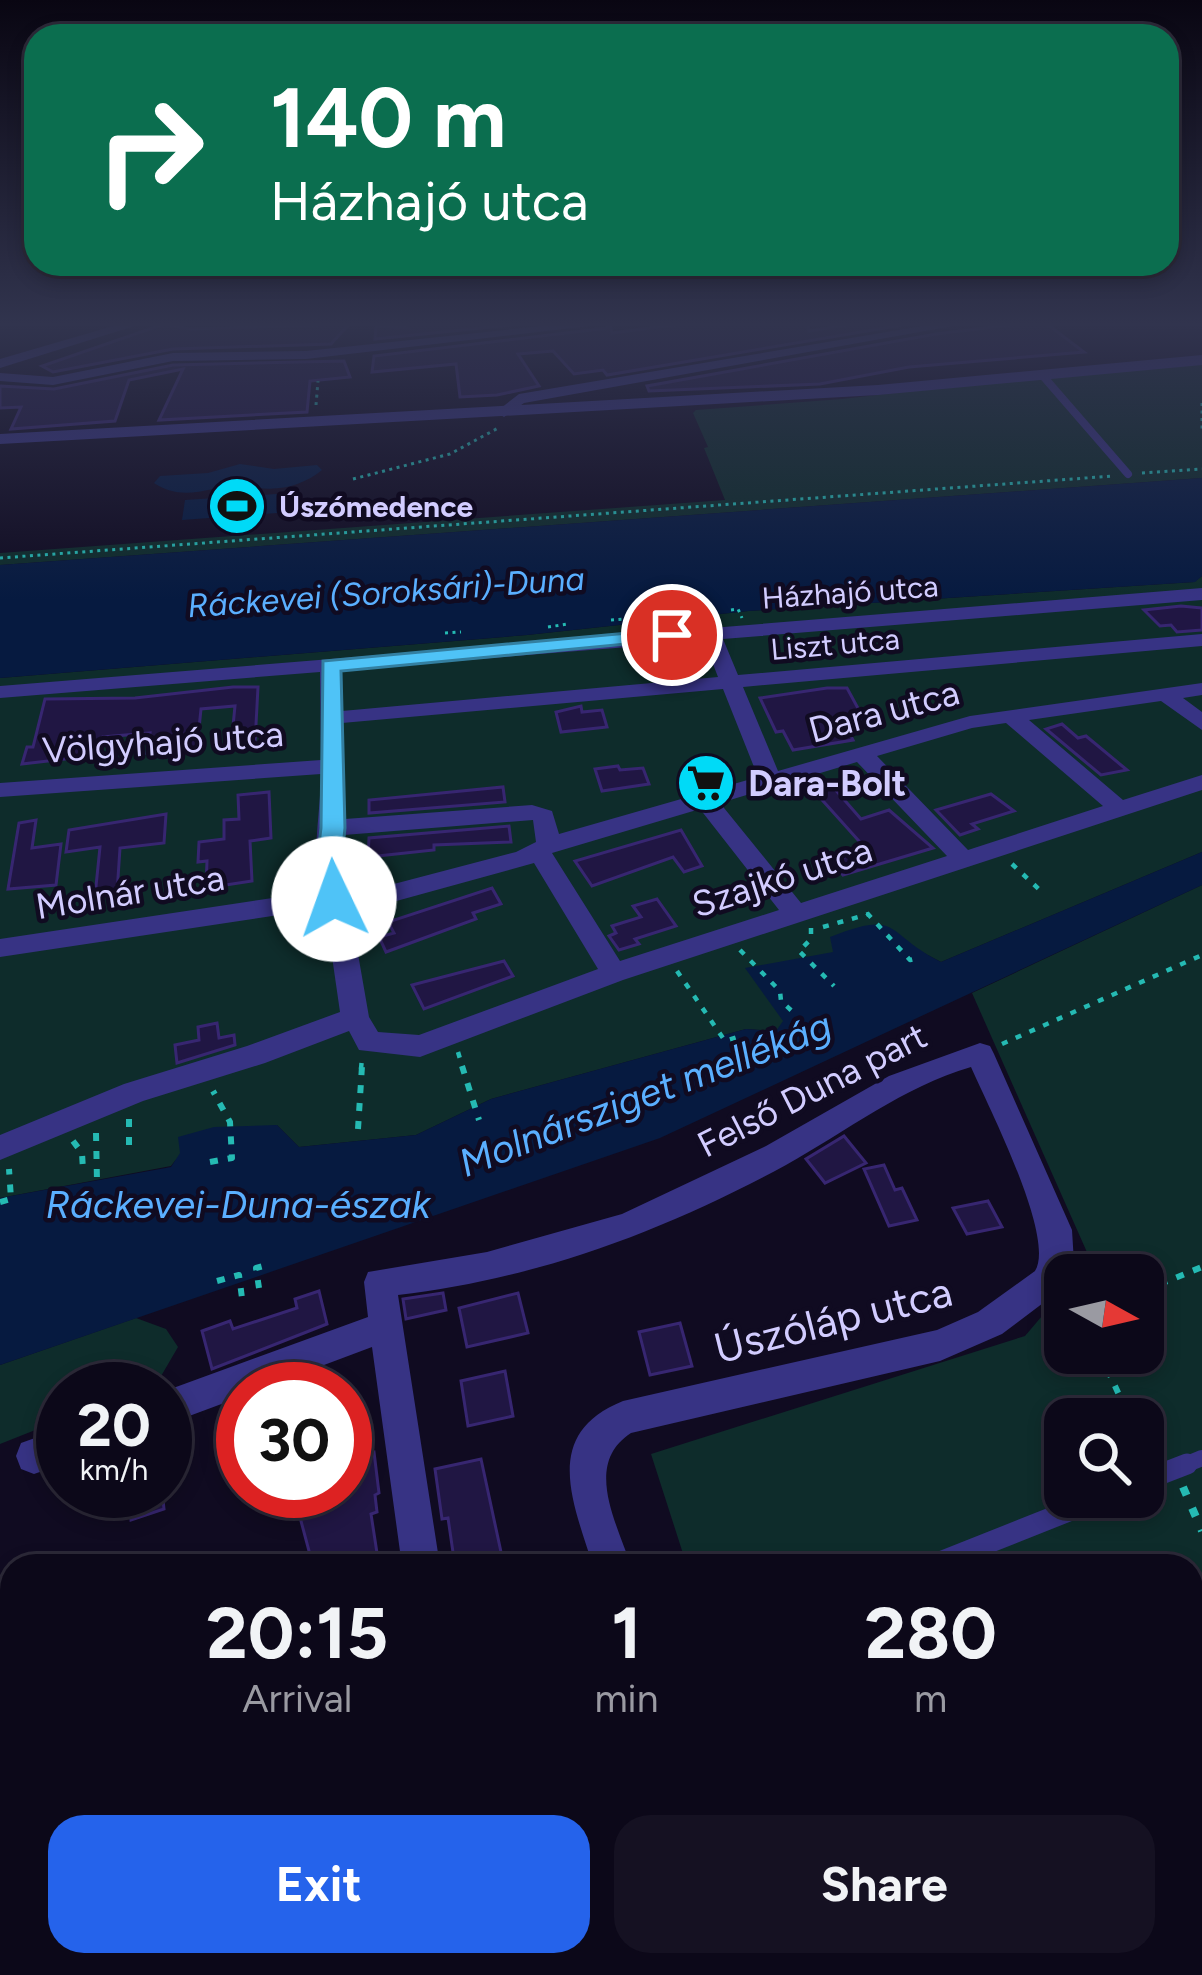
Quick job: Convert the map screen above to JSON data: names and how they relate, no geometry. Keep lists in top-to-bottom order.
{
  "streets": {
    "street": [
      "Házhajó utca",
      "Liszt utca",
      "Dara utca",
      "Völgyhajó utca",
      "Szajkó utca",
      "Molnár utca",
      "Felső Duna part",
      "Úszóláp utca"
    ]
  },
  "crossings": [
    ["Dara utca", "Molnár utca"],
    ["Felső Duna part", "Úszóláp utca"]
  ],
  "water": ["Ráckevei (Soroksári)-Duna", "Molnársziget mellékág", "Ráckevei-Duna-észak"],
  "places": {
    "sports": ["Úszómedence"],
    "supermarket": ["Dara-Bolt"]
  },
  "north": "right",
  "page": {
    "turn": ["140 m", "Házhajó utca"],
    "speed": "20 km/h",
    "limit": "30",
    "eta": [
      "20:15",
      "Arrival",
      "1",
      "min",
      "280",
      "m"
    ],
    "buttons": ["Exit", "Share"]
  }
}
